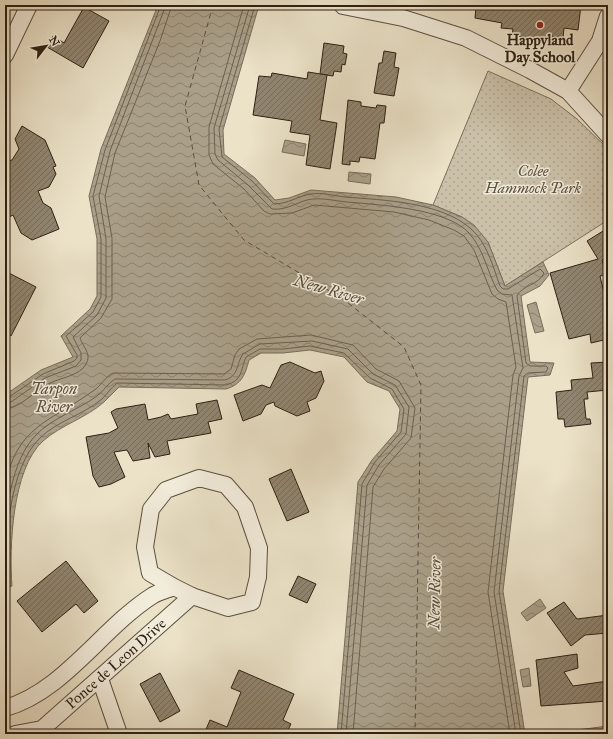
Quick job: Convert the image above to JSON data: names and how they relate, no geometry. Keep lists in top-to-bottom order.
{
  "streets": {
    "street": ["Ponce de Leon Drive"]
  },
  "water": ["New River", "Tarpon River"],
  "parks": ["Colee Hammock Park"],
  "places": ["Happyland Day School"],
  "north": "top right"
}
